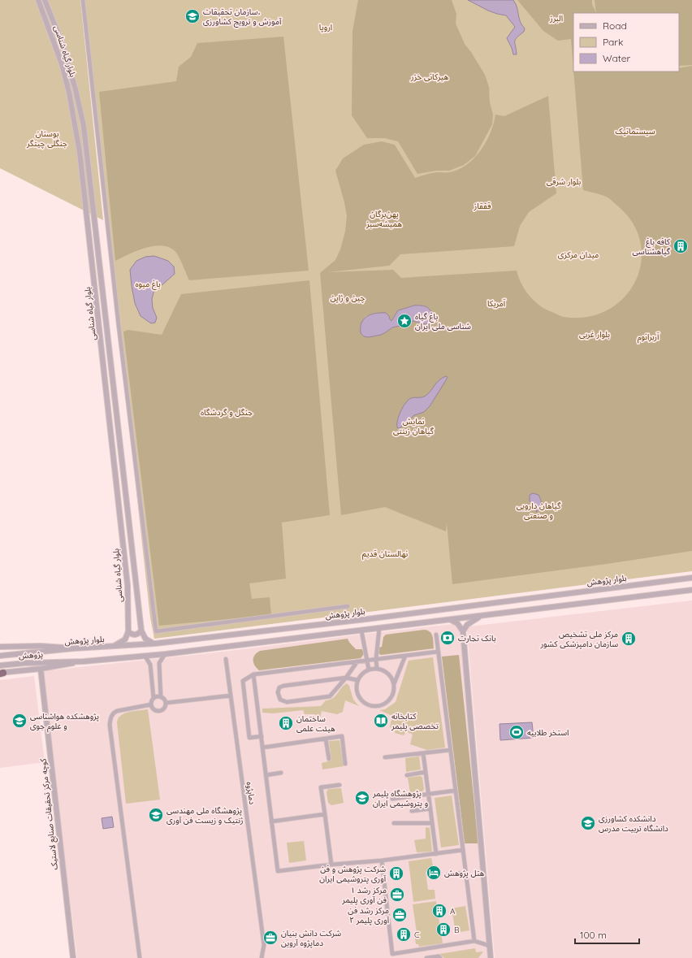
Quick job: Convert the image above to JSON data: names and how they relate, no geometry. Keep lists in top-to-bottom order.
{
  "streets": {
    "street": [
      "بلوار گیاه شناسی",
      "بلوار پژوهش",
      "پژوهش",
      "دماپژوه",
      "کوچه مرکز تحقیقات صنایع لاستیک"
    ]
  },
  "parks": [
    "البرز",
    "اروپا",
    "هیرکانی خزر",
    "سیستماتیک",
    "بوستان جنگلی چیتگر",
    "بلوار شرقی",
    "قفقاز",
    "پهن‌برگان همیشه‌سبز",
    "میدان مرکزی",
    "باغ میوه",
    "چین و ژاپن",
    "آمریکا",
    "بلوار غربی",
    "آربرانوم",
    "جنگل و گردشگاه",
    "نمایش گیاهان زینتی",
    "گیاهان دارویی و صنعتی",
    "نهالستان قدیم"
  ],
  "places": {
    "school or university": [
      "سازمان تحقیقات، آموزش و ترویج کشاورزی",
      "پژوهشکده هواشناسی و علوم جوی",
      "پژوهشگاه پلیمر و پتروشیمی ایران",
      "پژوهشگاه ملی مهندسی ژنتیک و زیست فن آوری",
      "دانشکده کشاورزی دانشگاه تربیت مدرس"
    ],
    "building": [
      "کافه باغ گیاهشناسی",
      "مرکز ملی تشخیص سازمان دامپزشکی کشور",
      "ساختمان هیئت علمی",
      "شرکت پژوهش و فن آوری پتروشیمی ایران",
      "A",
      "B",
      "C"
    ],
    "place": ["باغ گیاه‌ شناسی ملی ایران"],
    "bank": ["بانک تجارت"],
    "library": ["کتابخانه تخصصی پلیمر"],
    "sports": ["استخر طلاییه"],
    "hotel": ["هتل پژوهش"],
    "office": ["۱ مرکز رشد فن آوری پلیمر", "مرکز رشد فن آوری پلیمر ۲", "شرکت دانش بنیان دماپژوه آروین"]
  },
  "legend": ["Road", "Park", "Water"],
  "scale_bar": "100 m"
}
